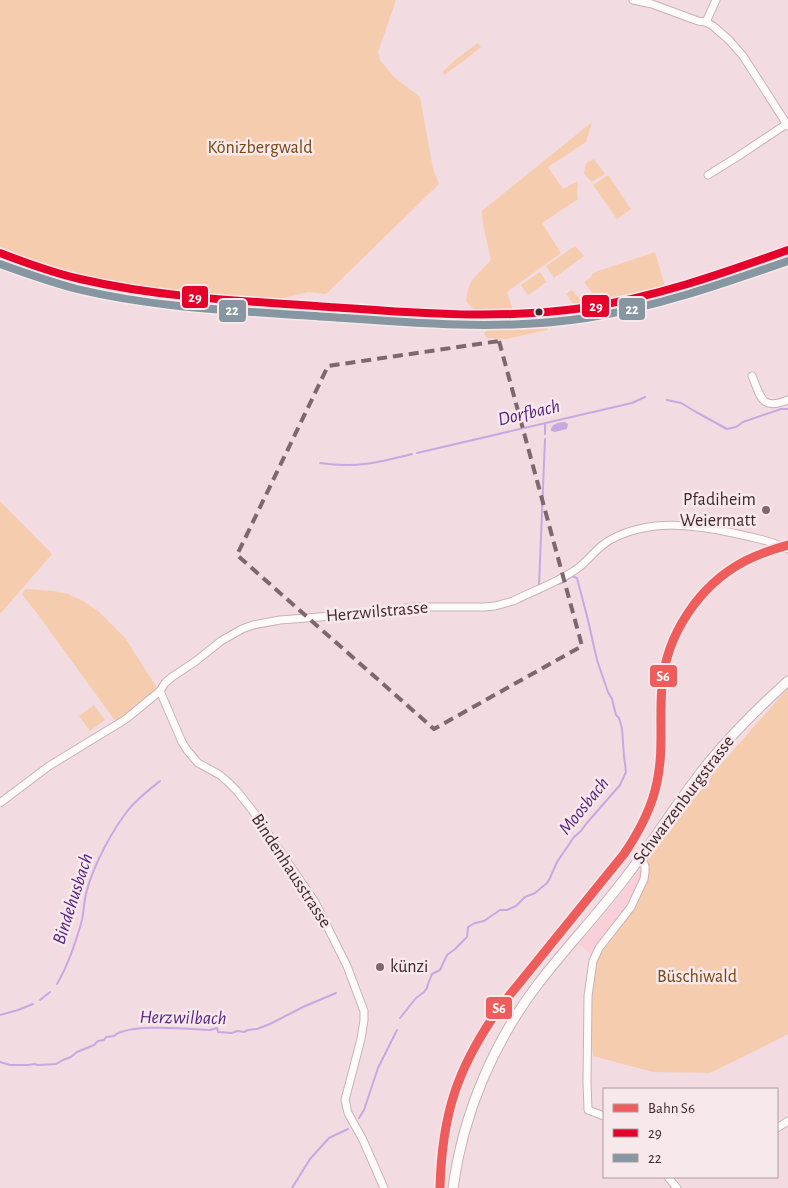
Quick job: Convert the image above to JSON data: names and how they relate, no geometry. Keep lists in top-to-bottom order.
{
  "streets": {
    "main road": ["Schwarzenburgstrasse"],
    "street": ["Herzwilstrasse", "Bindenhausstrasse"]
  },
  "crossings": [
    ["Herzwilstrasse", "Bindenhausstrasse"]
  ],
  "water": [
    "Dorfbach",
    "Moosbach",
    "Bindehusbach",
    "Herzwilbach"
  ],
  "parks": ["Könizbergwald", "Büschiwald"],
  "places": ["Pfadiheim Weiermatt", "künzi"],
  "lines": ["transit line 29", "transit line 22", "rail line S6"],
  "legend": ["Bahn S6", "29", "22"]
}
